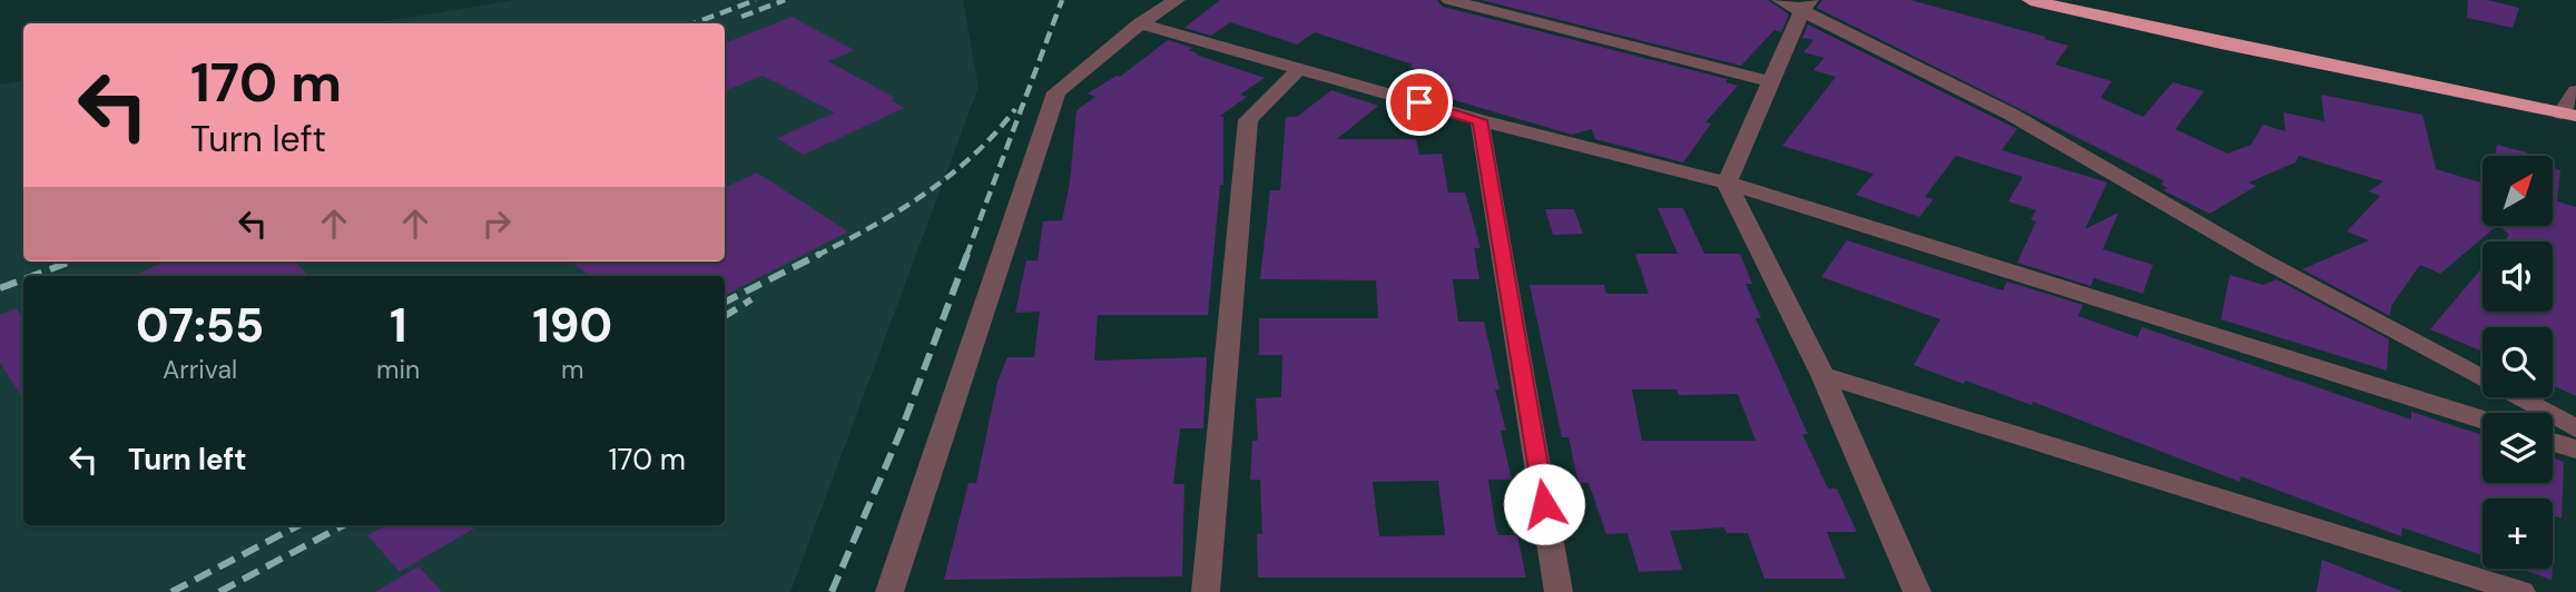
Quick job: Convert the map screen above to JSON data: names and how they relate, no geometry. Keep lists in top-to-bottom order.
{
  "north": "top right",
  "page": {
    "turn": ["170 m", "Turn left"],
    "map_buttons": "+",
    "eta": [
      "07:55",
      "Arrival",
      "1",
      "min",
      "190",
      "m"
    ],
    "list": [
      {
        "name": "Turn left",
        "value": "170 m"
      }
    ]
  }
}
